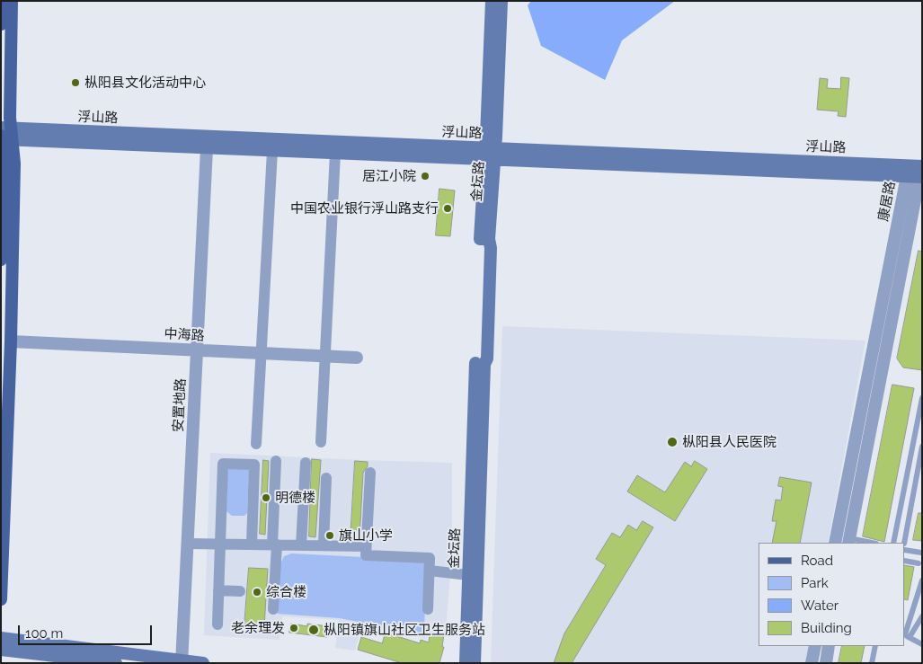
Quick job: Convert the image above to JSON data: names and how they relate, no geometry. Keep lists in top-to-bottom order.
{
  "streets": {
    "main road": ["浮山路", "金坛路"],
    "street": ["康居路", "中海路", "安置地路"]
  },
  "crossings": [
    ["浮山路", "金坛路"],
    ["浮山路", "康居路"],
    ["浮山路", "安置地路"],
    ["中海路", "安置地路"]
  ],
  "places": [
    "枞阳县文化活动中心",
    "居江小院",
    "中国农业银行浮山路支行",
    "枞阳县人民医院",
    "明德楼",
    "旗山小学",
    "综合楼",
    "老余理发",
    "枞阳镇旗山社区卫生服务站"
  ],
  "legend": [
    "Road",
    "Park",
    "Water",
    "Building"
  ],
  "scale_bar": "100 m"
}
